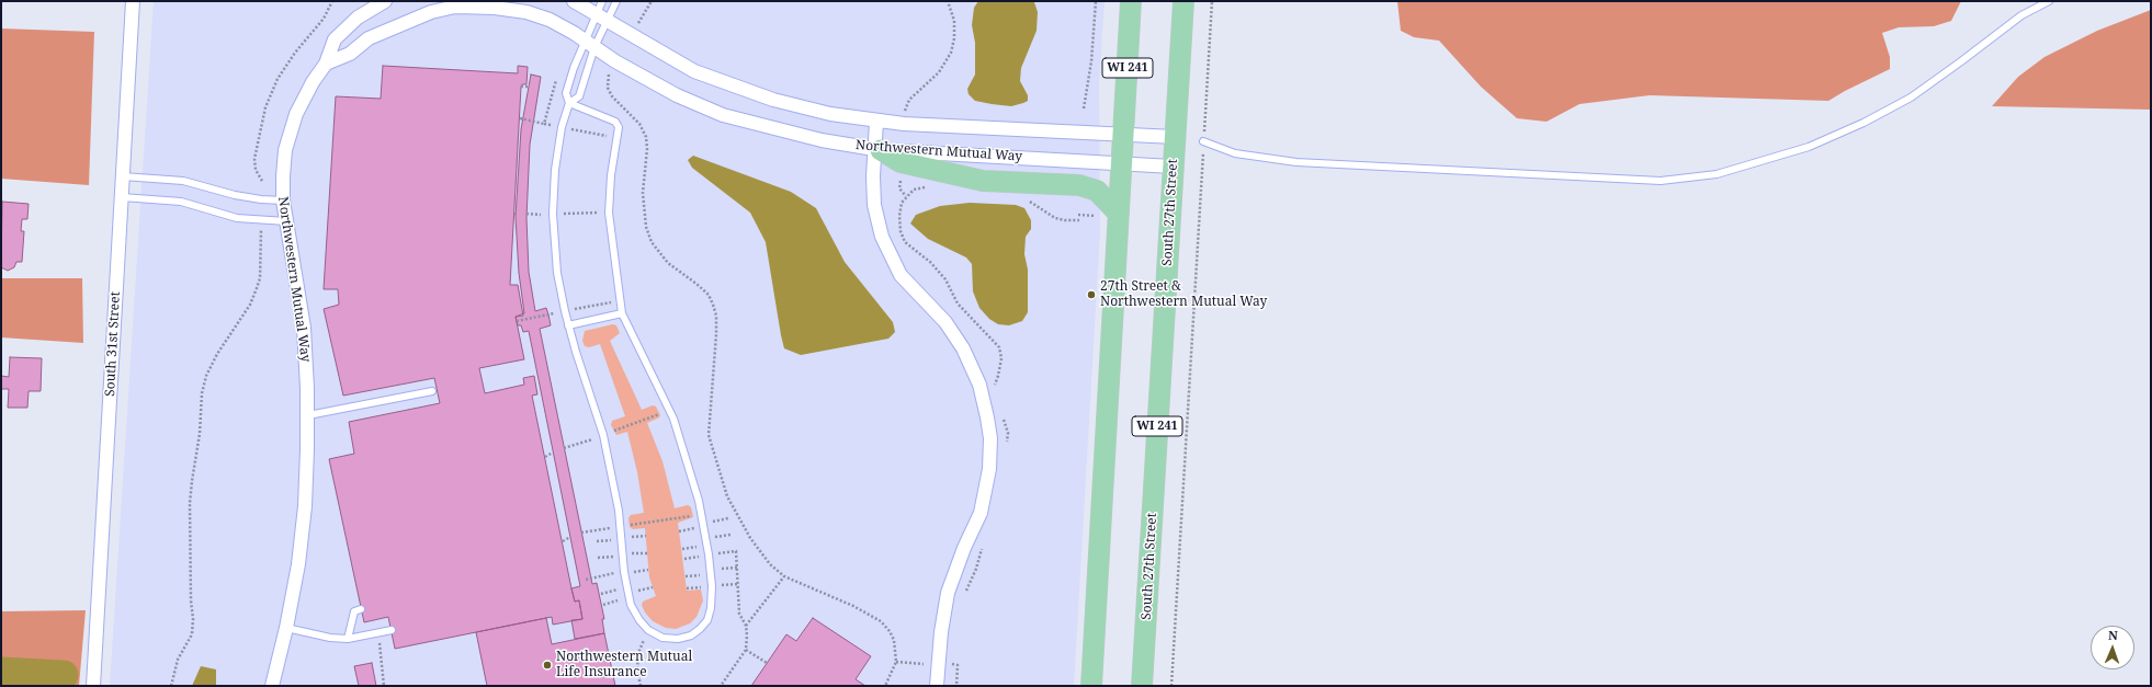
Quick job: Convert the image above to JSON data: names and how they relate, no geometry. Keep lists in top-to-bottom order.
{
  "streets": {
    "main road": ["WI 241", "South 27th Street"],
    "street": ["Northwestern Mutual Way", "South 31st Street"]
  },
  "crossings": [
    ["WI 241", "Northwestern Mutual Way"],
    ["Northwestern Mutual Way", "South 27th Street"]
  ],
  "places": ["27th Street & Northwestern Mutual Way", "Northwestern Mutual Life Insurance"],
  "north": "top"
}
